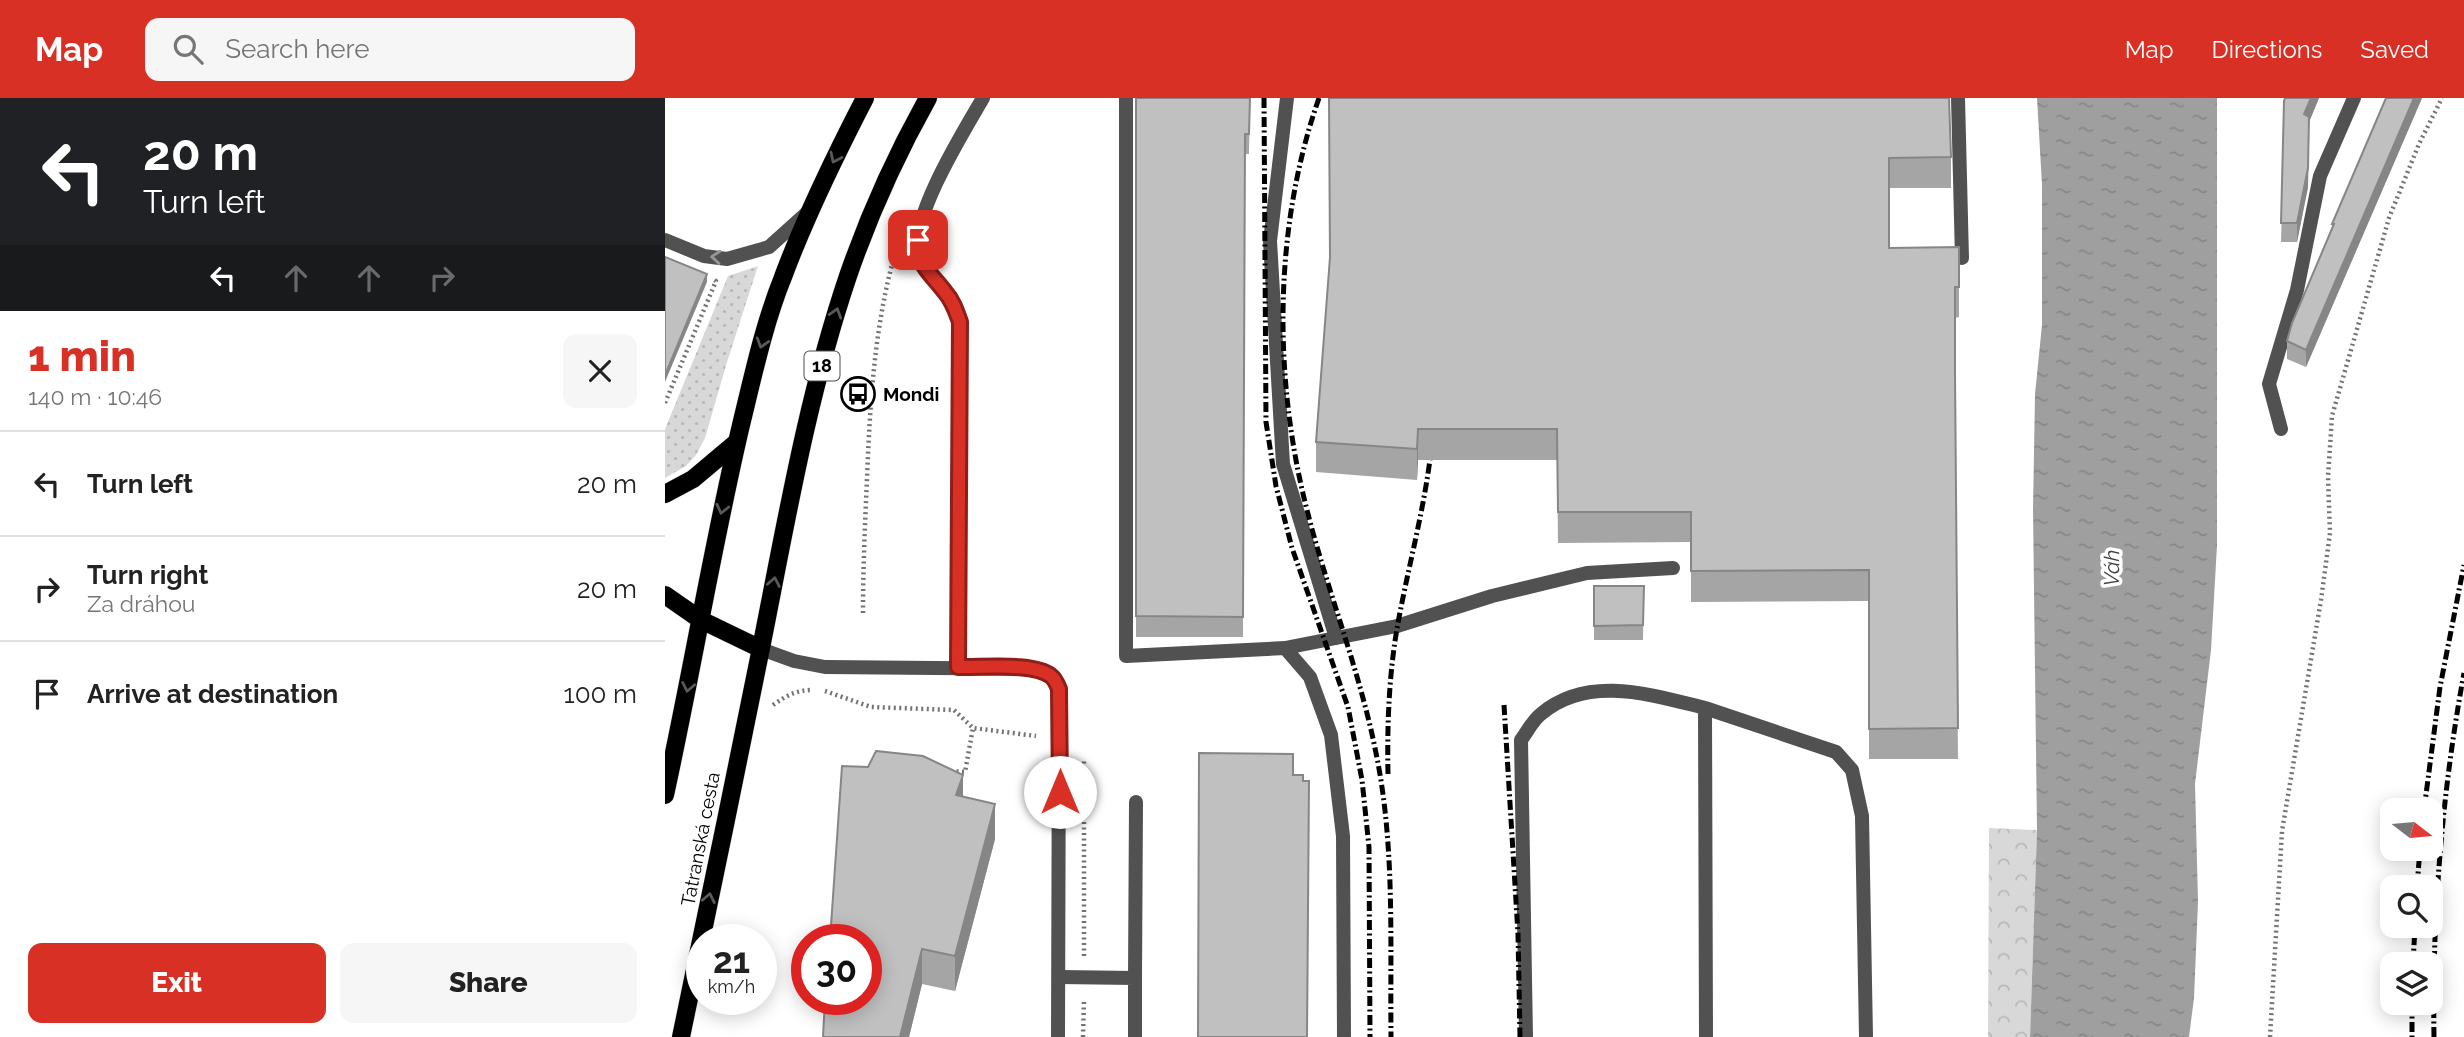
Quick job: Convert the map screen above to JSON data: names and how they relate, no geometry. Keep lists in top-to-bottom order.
{
  "streets": {
    "main road": ["18", "Tatranská cesta"]
  },
  "crossings": [
    ["18", "Tatranská cesta"]
  ],
  "water": ["Váh"],
  "places": {
    "bus stop": ["Mondi"]
  },
  "north": "right",
  "page": {
    "header": "Map",
    "search": "Search here",
    "nav": ["Map", "Directions", "Saved"],
    "turn": ["20 m", "Turn left"],
    "heading": ["1 min", "140 m · 10:46"],
    "list": [
      {
        "name": "Turn left",
        "value": "20 m"
      },
      {
        "name": "Turn right",
        "note": "Za dráhou",
        "value": "20 m"
      },
      {
        "name": "Arrive at destination",
        "value": "100 m"
      }
    ],
    "speed": "21 km/h",
    "limit": "30",
    "buttons": ["Exit", "Share"]
  }
}
